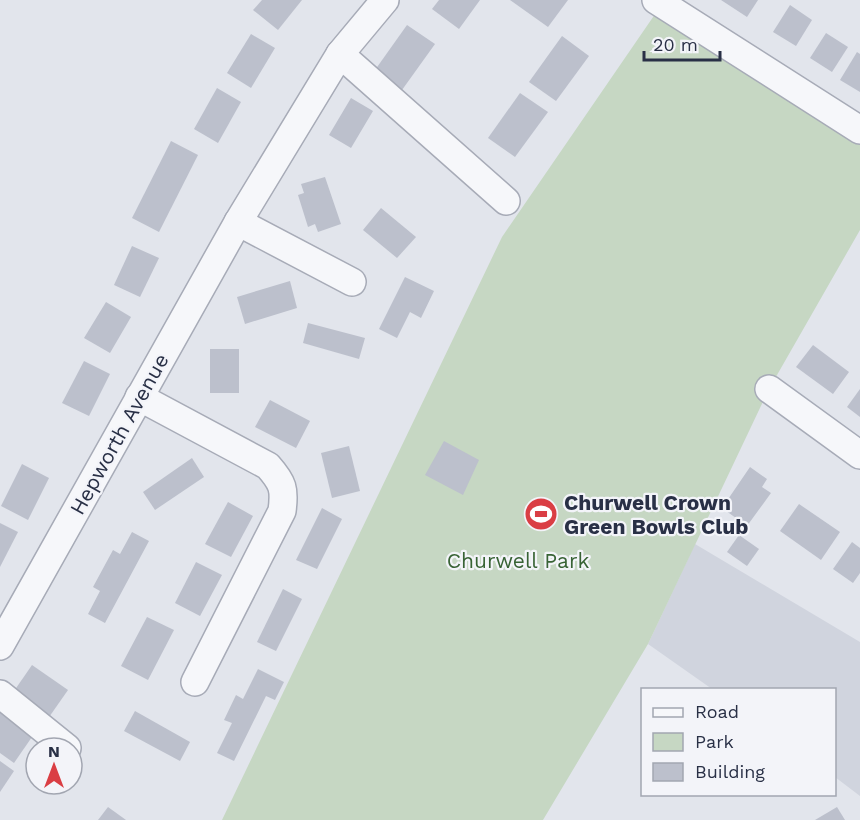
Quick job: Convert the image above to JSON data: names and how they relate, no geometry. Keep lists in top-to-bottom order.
{
  "streets": {
    "street": ["Hepworth Avenue"]
  },
  "parks": ["Churwell Park"],
  "places": {
    "sports": ["Churwell Crown Green Bowls Club"]
  },
  "legend": ["Road", "Park", "Building"],
  "scale_bar": "20 m",
  "north": "top"
}
